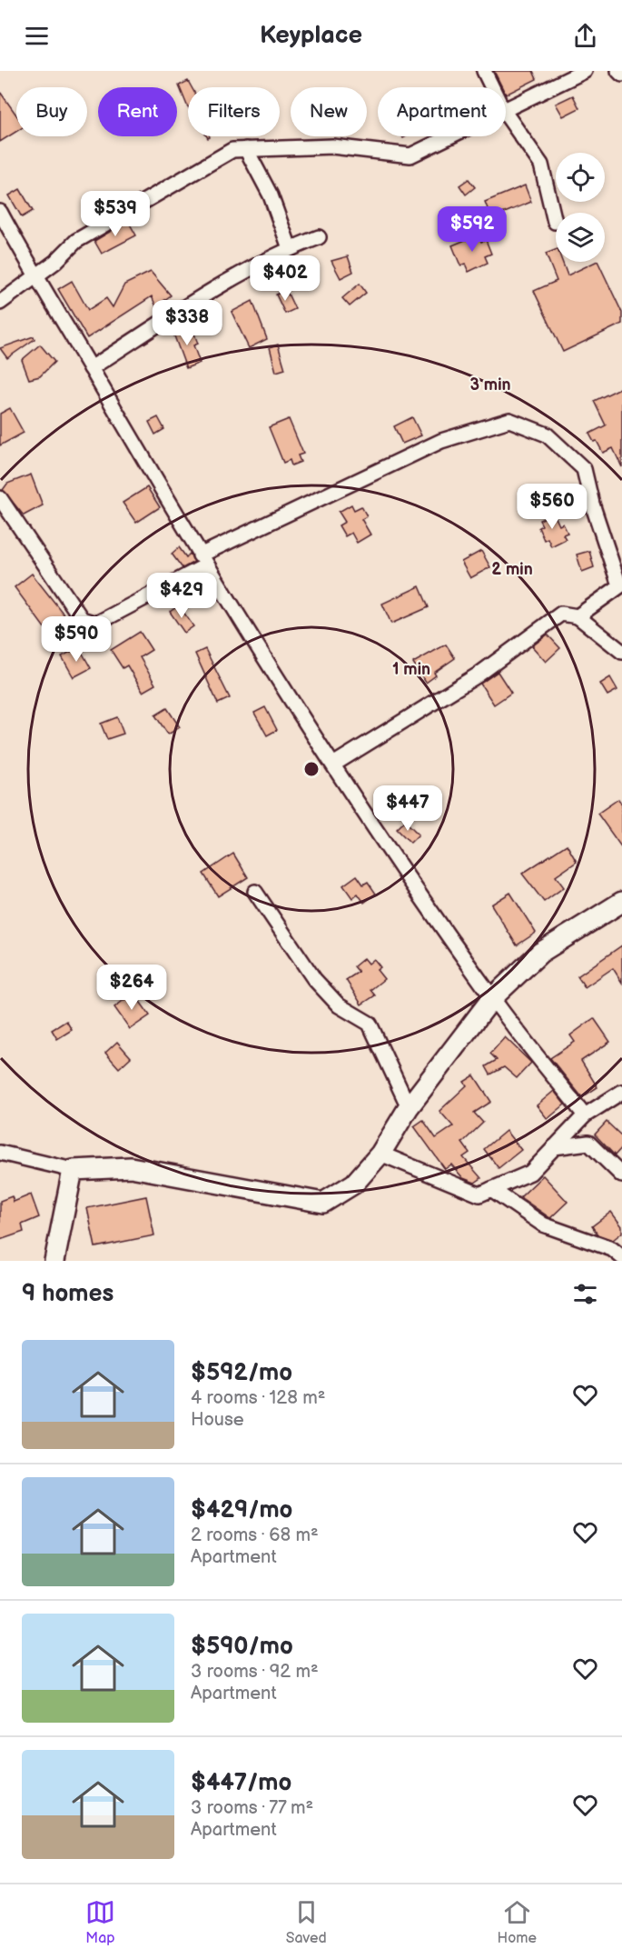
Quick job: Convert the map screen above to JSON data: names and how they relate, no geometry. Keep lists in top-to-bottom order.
{
  "page": {
    "header": "Keyplace",
    "chip": [
      "Buy",
      "Rent",
      "Filters",
      "New",
      "Apartment"
    ],
    "price": [
      "$539",
      "$592",
      "$402",
      "$338",
      "$560",
      "$429",
      "$590",
      "$447",
      "$264"
    ],
    "heading": "9 homes",
    "list": [
      {
        "name": "$592/mo",
        "note": "4 rooms · 128 m² · House"
      },
      {
        "name": "$429/mo",
        "note": "2 rooms · 68 m² · Apartment"
      },
      {
        "name": "$590/mo",
        "note": "3 rooms · 92 m² · Apartment"
      },
      {
        "name": "$447/mo",
        "note": "3 rooms · 77 m² · Apartment"
      }
    ],
    "tabs": ["Map", "Saved", "Home"]
  },
  "rings": ["3 min", "2 min", "1 min"]
}
